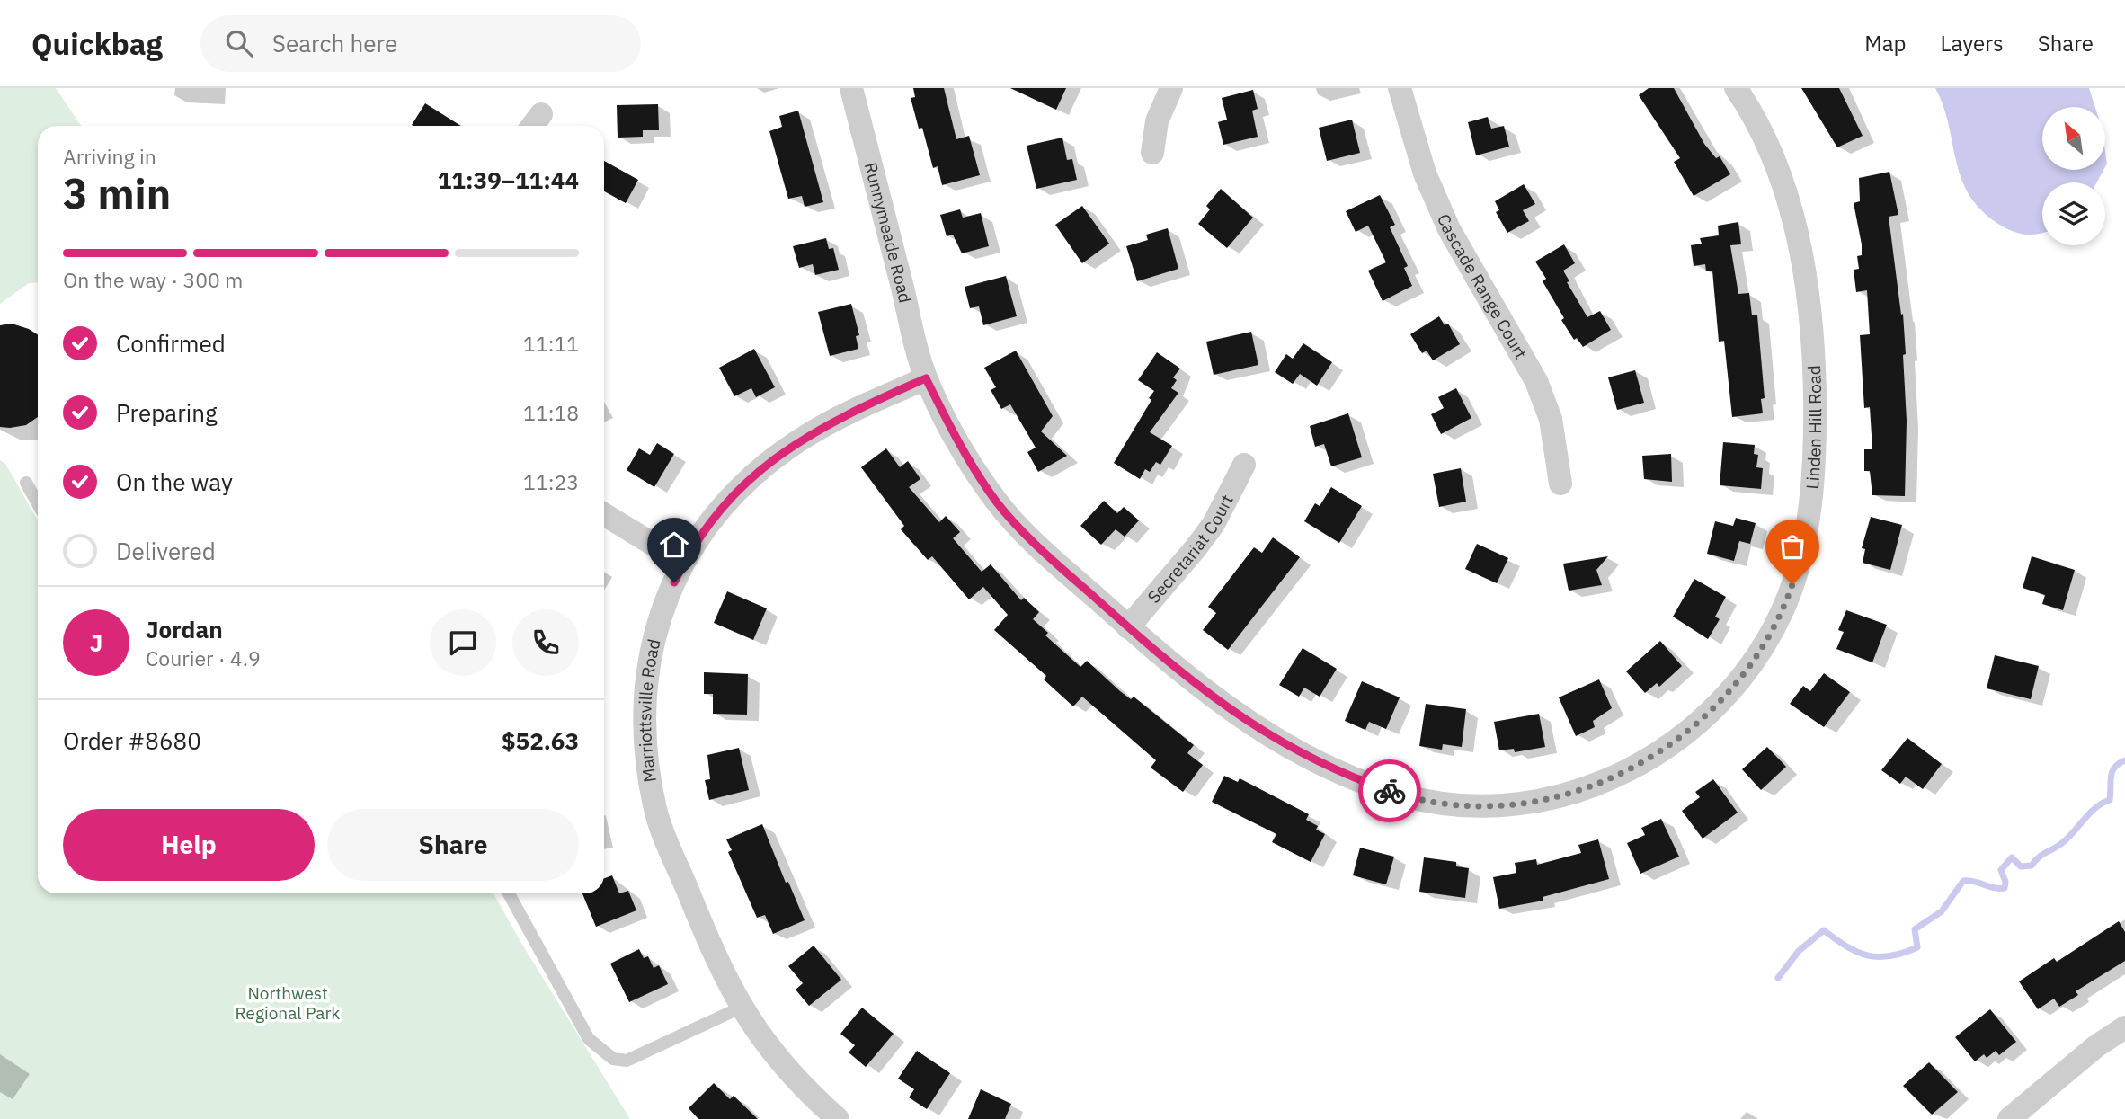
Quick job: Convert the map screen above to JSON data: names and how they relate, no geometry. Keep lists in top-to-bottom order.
{
  "streets": {
    "street": [
      "Runnymeade Road",
      "Cascade Range Court",
      "Linden Hill Road",
      "Secretariat Court",
      "Marriottsville Road"
    ]
  },
  "crossings": [
    ["Runnymeade Road", "Linden Hill Road"],
    ["Runnymeade Road", "Marriottsville Road"],
    ["Linden Hill Road", "Secretariat Court"],
    ["Linden Hill Road", "Marriottsville Road"]
  ],
  "parks": ["Northwest Regional Park"],
  "north": "top left",
  "page": {
    "header": "Quickbag",
    "search": "Search here",
    "nav": ["Map", "Layers", "Share"],
    "heading": ["3 min", "Arriving in", "11:39–11:44"],
    "panel": [
      "Jordan",
      "Courier · 4.9",
      "Order #8680",
      "$52.63"
    ],
    "bar": "On the way · 300 m",
    "list": [
      ["Confirmed", "11:11"],
      ["Preparing", "11:18"],
      ["On the way", "11:23"],
      "Delivered"
    ],
    "round": "J",
    "buttons": ["Help", "Share"]
  }
}
